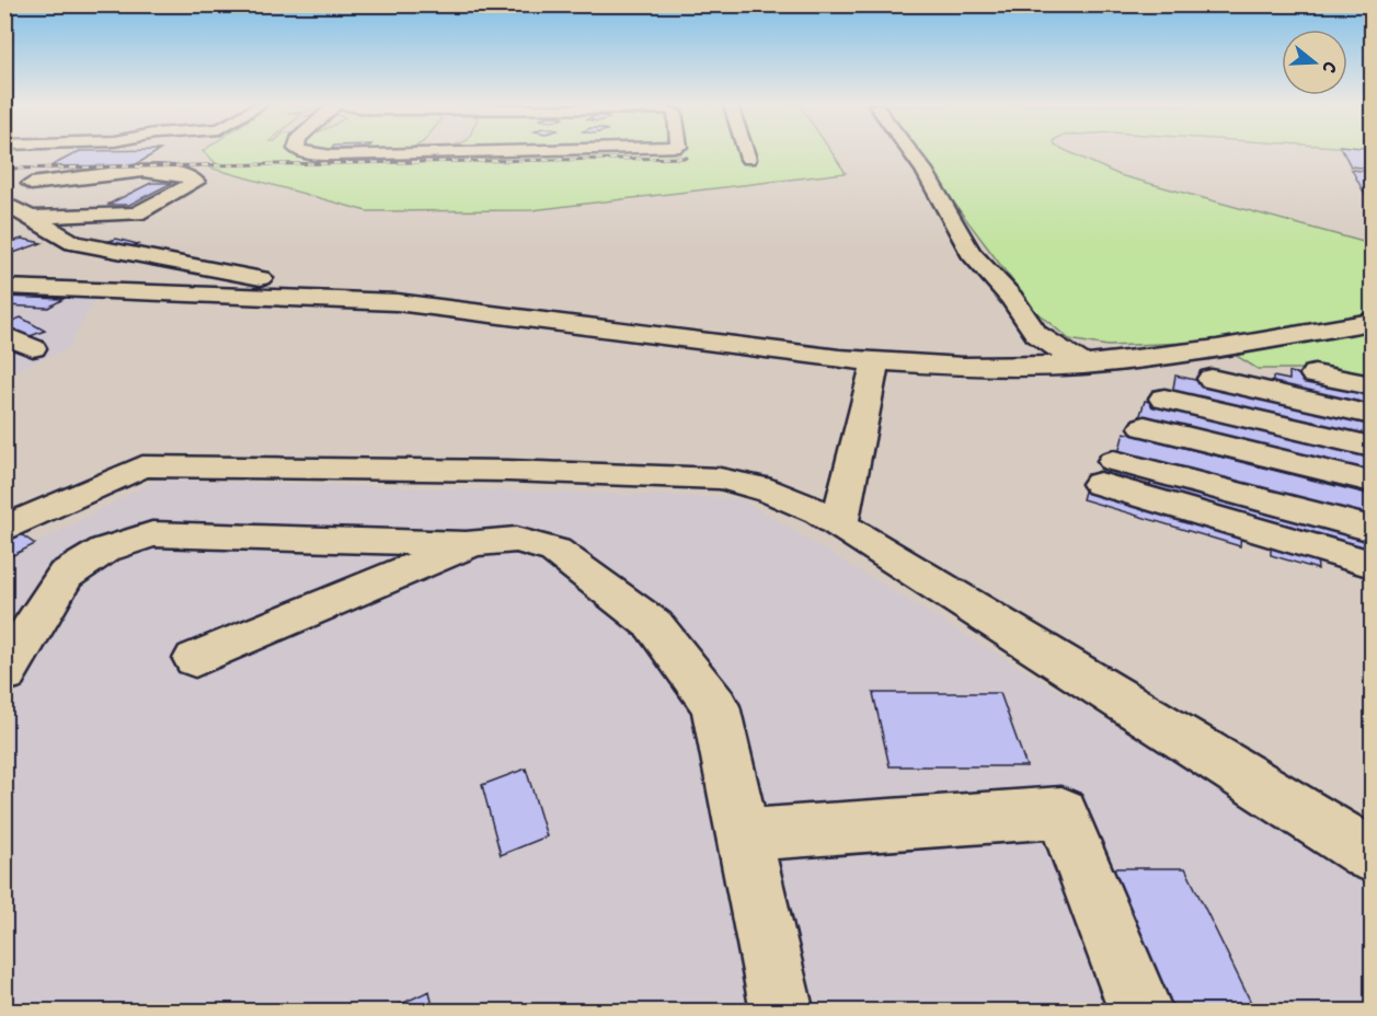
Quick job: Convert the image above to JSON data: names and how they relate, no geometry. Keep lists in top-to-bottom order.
{
  "north": "right"
}
